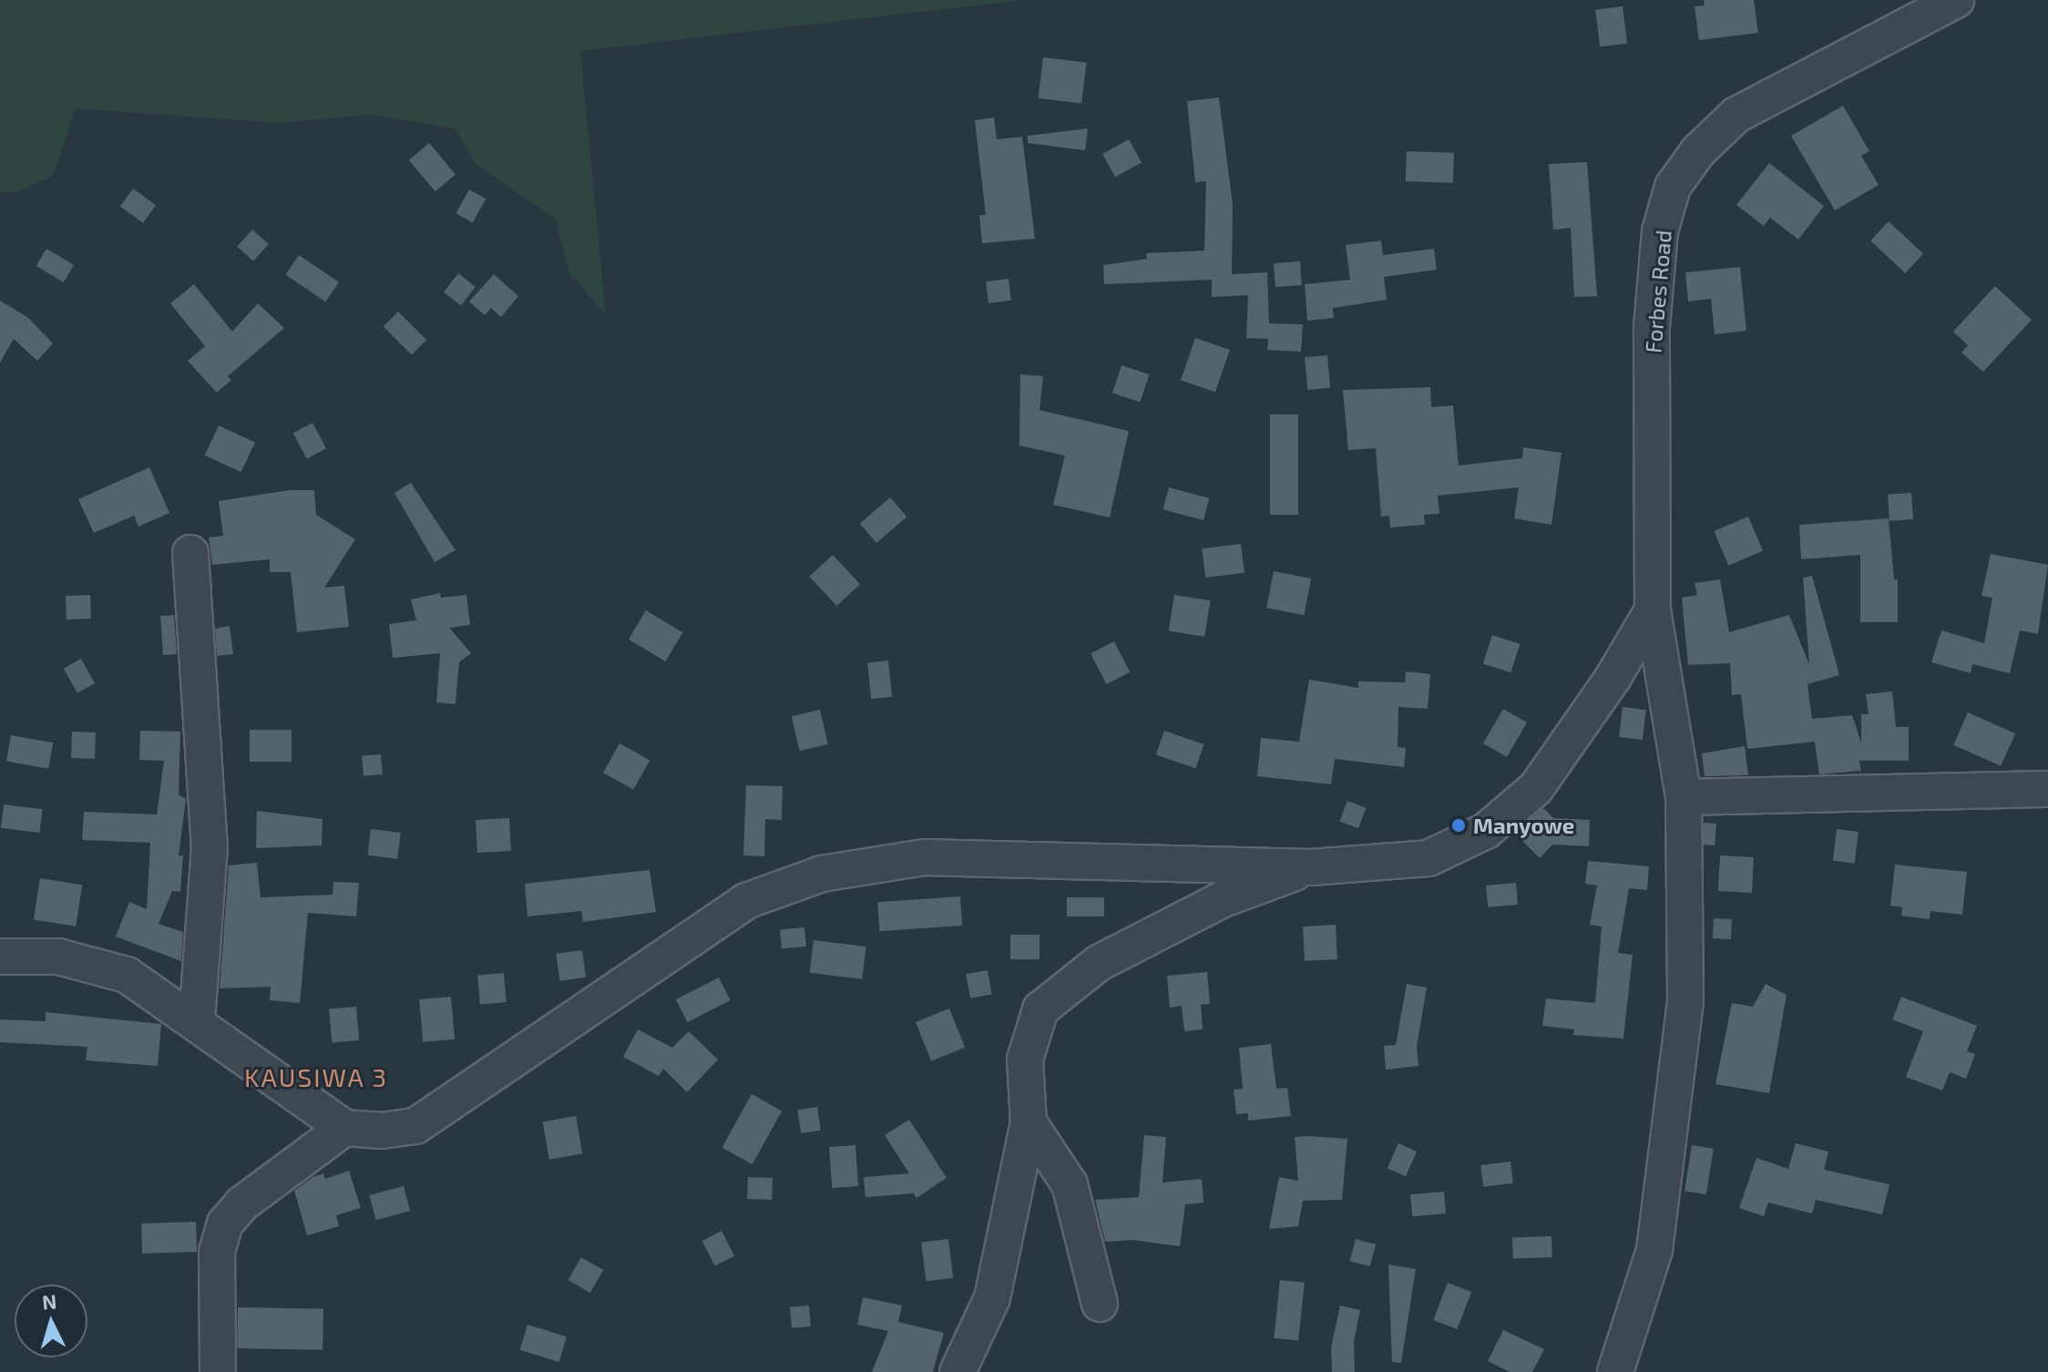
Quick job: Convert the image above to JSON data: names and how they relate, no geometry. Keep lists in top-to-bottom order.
{
  "streets": {
    "street": ["Forbes Road"]
  },
  "districts": ["KAUSIWA 3"],
  "places": ["Manyowe"],
  "north": "top"
}
